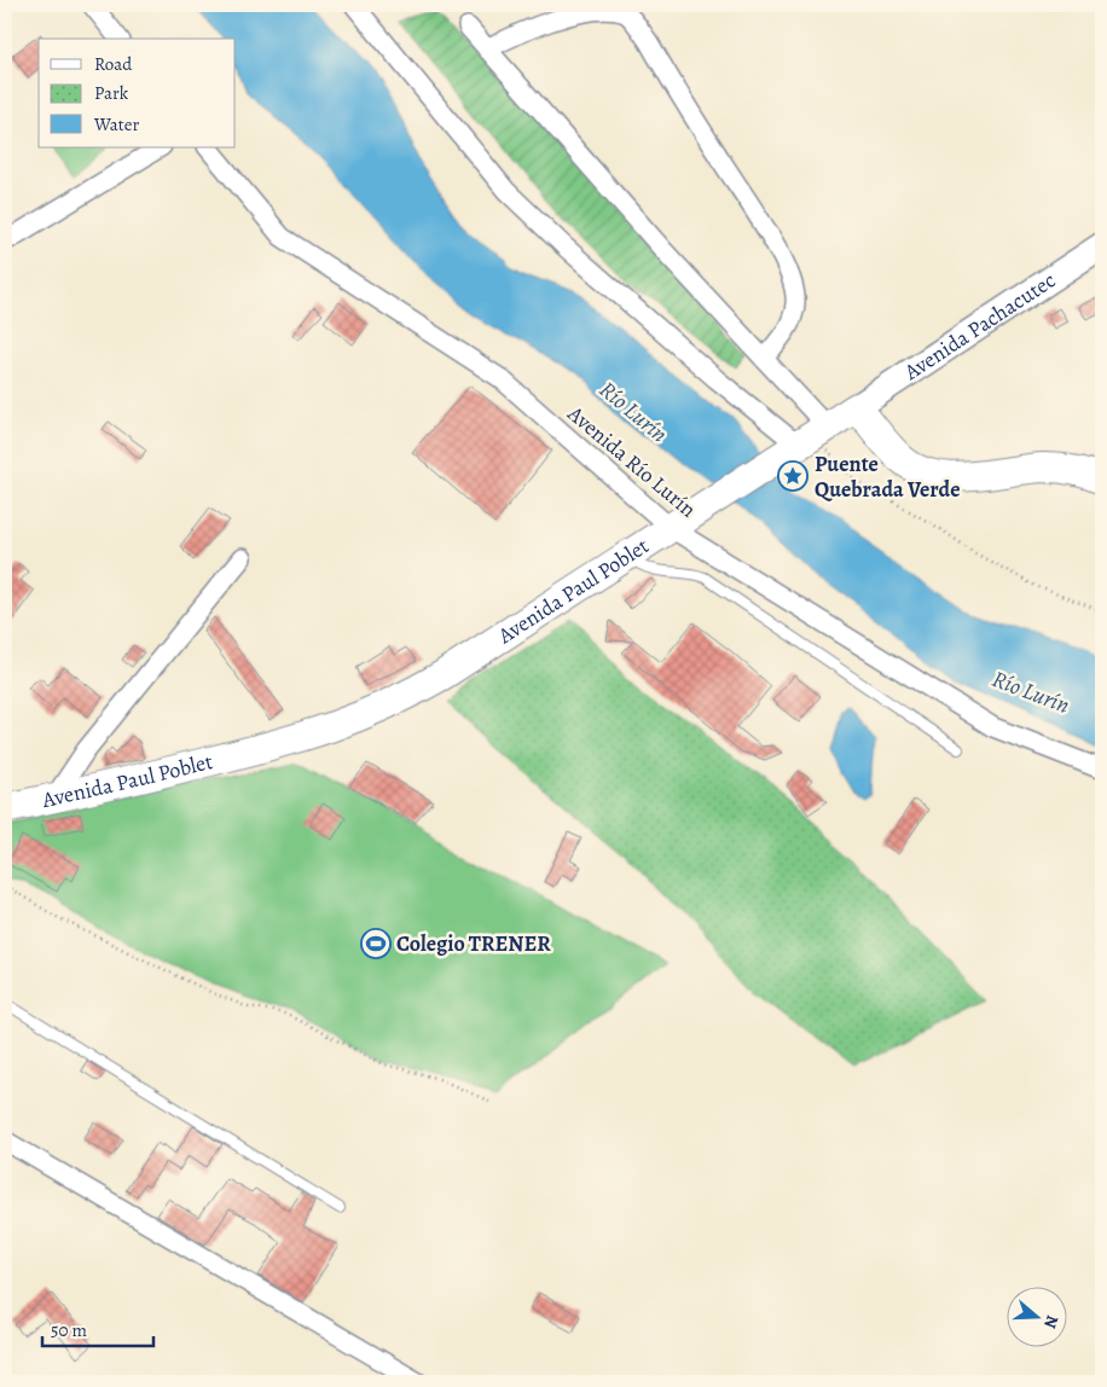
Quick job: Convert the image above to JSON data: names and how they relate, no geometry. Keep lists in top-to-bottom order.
{
  "streets": {
    "main road": ["Avenida Pachacutec", "Avenida Paul Poblet"],
    "street": ["Avenida Río Lurín"]
  },
  "crossings": [
    ["Avenida Pachacutec", "Avenida Paul Poblet"],
    ["Avenida Río Lurín", "Avenida Paul Poblet"]
  ],
  "water": ["Río Lurín"],
  "places": {
    "place": ["Puente Quebrada Verde"],
    "sports": ["Colegio TRENER"]
  },
  "legend": ["Road", "Park", "Water"],
  "scale_bar": "50 m",
  "north": "right"
}
